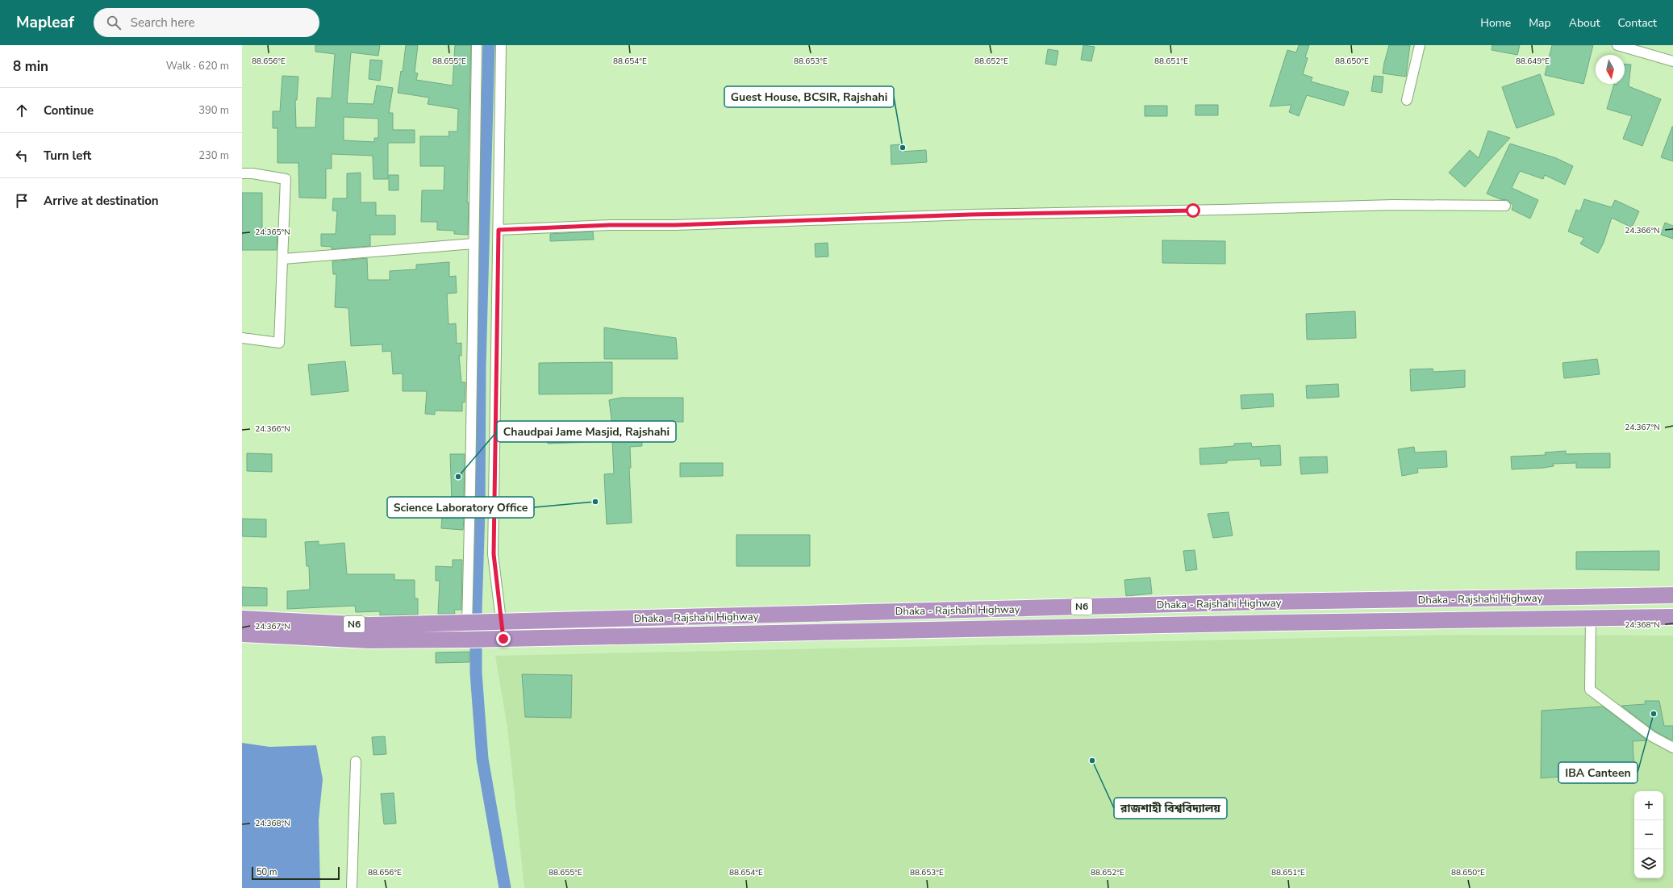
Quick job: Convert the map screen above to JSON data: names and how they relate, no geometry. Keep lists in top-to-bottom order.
{
  "streets": {
    "highway": ["Dhaka - Rajshahi Highway", "N6"]
  },
  "places": [
    "Guest House, BCSIR, Rajshahi",
    "Chaudpai Jame Masjid, Rajshahi",
    "Science Laboratory Office",
    "IBA Canteen",
    "রাজশাহী বিশ্ববিদ্যালয়"
  ],
  "scale_bar": "50 m",
  "north": "bottom",
  "page": {
    "header": "Mapleaf",
    "search": "Search here",
    "nav": [
      "Home",
      "Map",
      "About",
      "Contact"
    ],
    "heading": ["8 min", "Walk · 620 m"],
    "list": [
      ["Continue", "390 m"],
      ["Turn left", "230 m"],
      "Arrive at destination"
    ],
    "map_buttons": ["+", "−"],
    "scale": "50 m"
  },
  "coordinates": [
    "88.656°E",
    "88.655°E",
    "88.654°E",
    "88.653°E",
    "88.652°E",
    "88.651°E",
    "88.650°E",
    "88.649°E",
    "24.366°N",
    "24.365°N",
    "24.367°N",
    "24.368°N"
  ]
}
